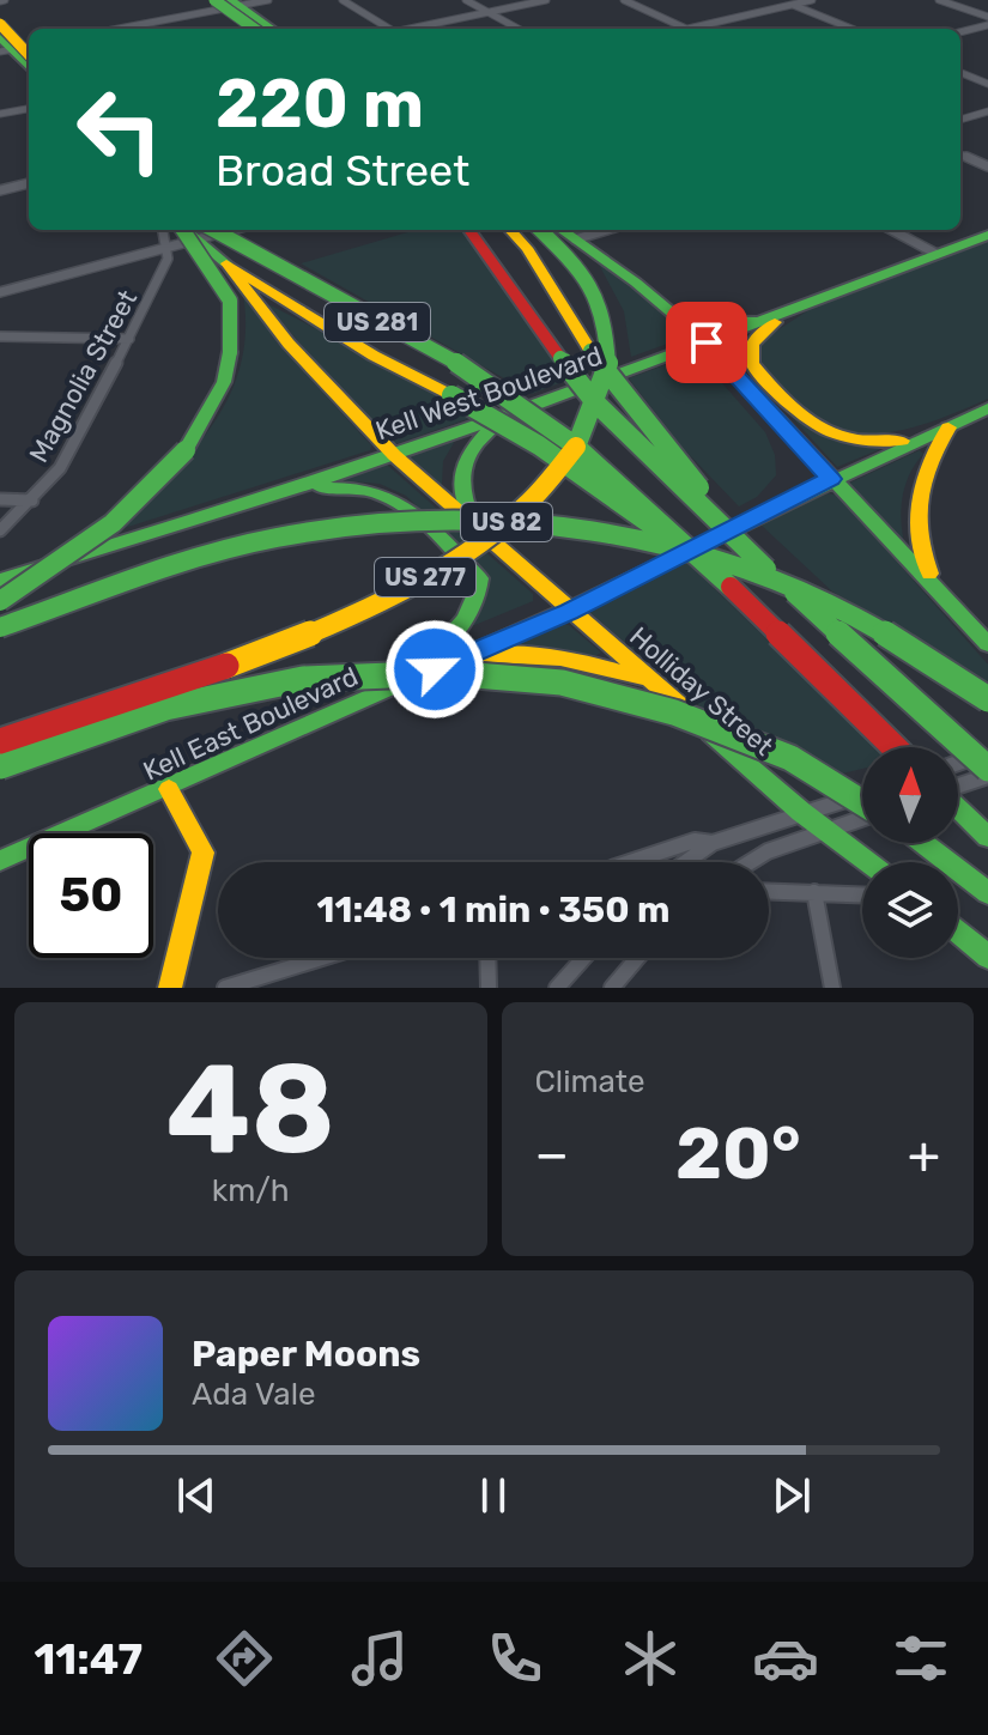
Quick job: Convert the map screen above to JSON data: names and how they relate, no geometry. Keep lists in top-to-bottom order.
{
  "streets": {
    "main road": [
      "US 281",
      "Kell West Boulevard",
      "US 82",
      "US 277",
      "Holliday Street",
      "Kell East Boulevard"
    ],
    "street": ["Magnolia Street"]
  },
  "crossings": [
    ["US 281", "Holliday Street"],
    ["Kell West Boulevard", "Holliday Street"],
    ["Holliday Street", "Kell East Boulevard"]
  ],
  "north": "top",
  "page": {
    "turn": ["220 m", "Broad Street"],
    "limit": "50",
    "trip": "11:48 · 1 min · 350 m",
    "tile": [
      ["48", "km/h"],
      "Climate"
    ],
    "heat": ["−", "20°", "+"],
    "song": ["Paper Moons", "Ada Vale"],
    "tabs": "11:47"
  }
}
